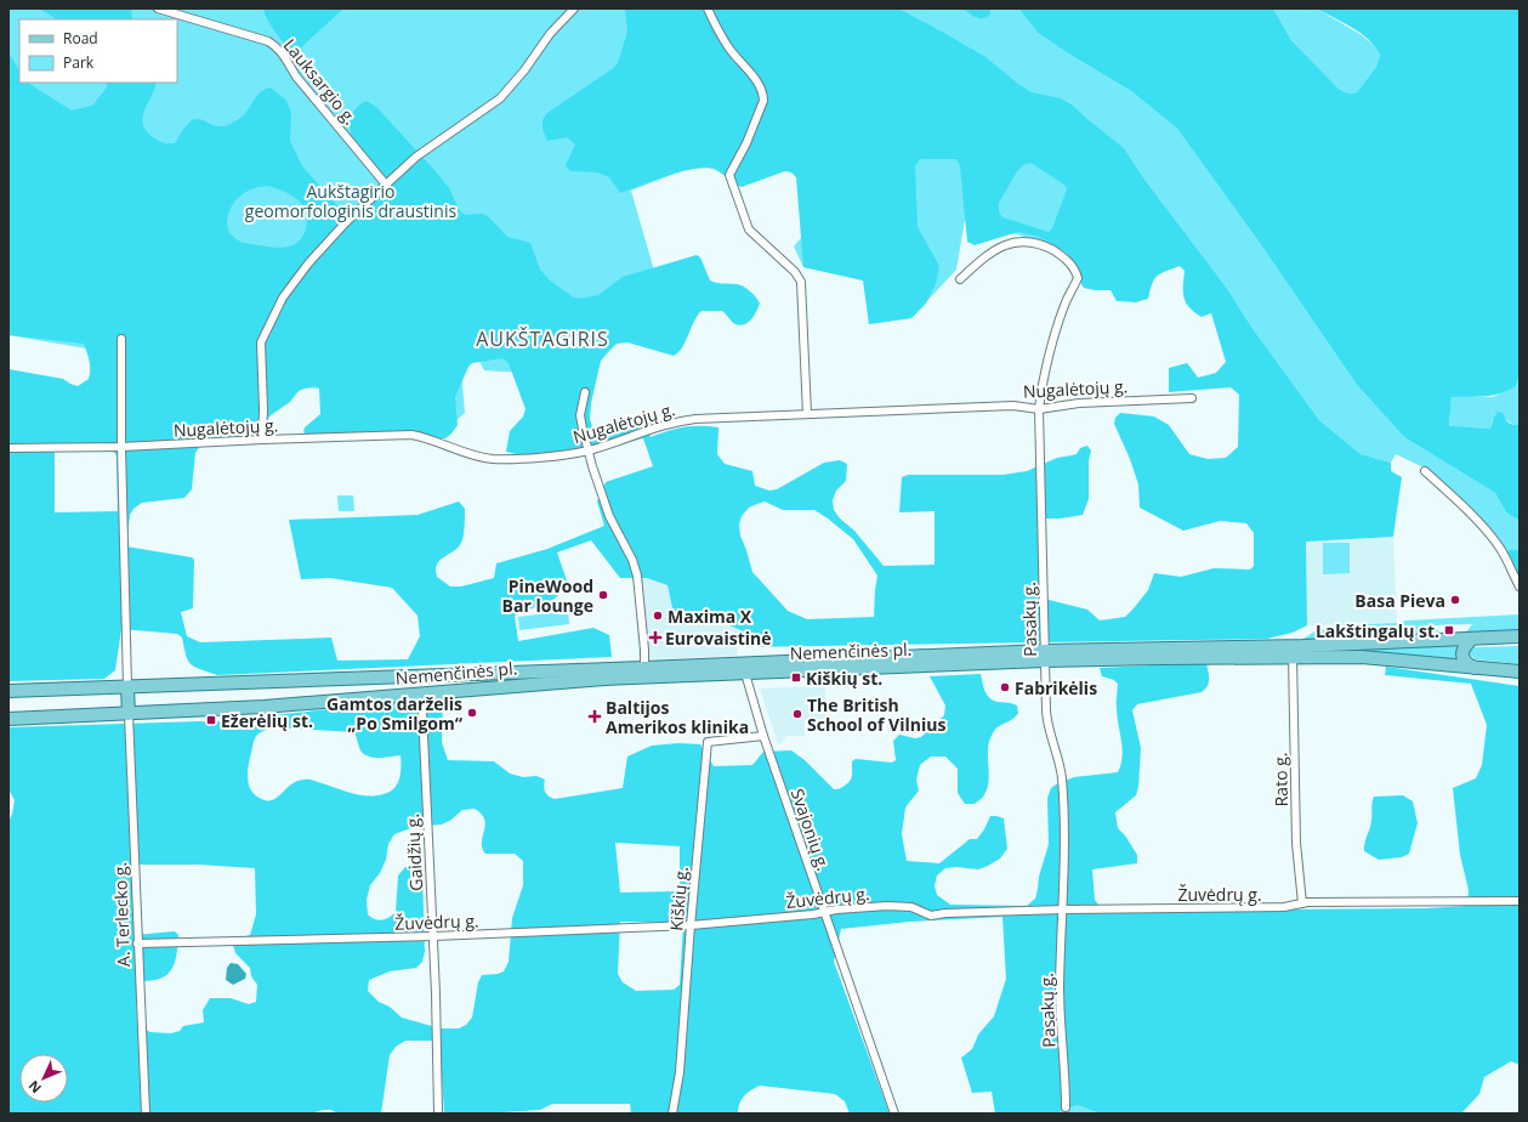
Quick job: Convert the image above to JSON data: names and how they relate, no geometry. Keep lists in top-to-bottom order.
{
  "streets": {
    "main road": ["Nemenčinės pl."],
    "street": [
      "Lauksargio g.",
      "Nugalėtojų g.",
      "Pasakų g.",
      "Rato g.",
      "Svajonių g.",
      "Gaidžių g.",
      "Žuvėdrų g.",
      "Kiškių g.",
      "A. Terlecko g."
    ]
  },
  "crossings": [
    ["Nugalėtojų g.", "Pasakų g."],
    ["Pasakų g.", "Nemenčinės pl."],
    ["Pasakų g.", "Žuvėdrų g."],
    ["Nemenčinės pl.", "Rato g."],
    ["Nemenčinės pl.", "Svajonių g."],
    ["Nemenčinės pl.", "A. Terlecko g."],
    ["Rato g.", "Žuvėdrų g."],
    ["Svajonių g.", "Žuvėdrų g."],
    ["Svajonių g.", "Kiškių g."],
    ["Gaidžių g.", "Žuvėdrų g."],
    ["Žuvėdrų g.", "Kiškių g."],
    ["Žuvėdrų g.", "A. Terlecko g."]
  ],
  "districts": ["AUKŠTAGIRIS"],
  "parks": ["Aukštagirio geomorfologinis draustinis"],
  "places": {
    "other": [
      "PineWood Bar lounge",
      "Basa Pieva",
      "Maxima X",
      "Fabrikėlis",
      "Gamtos darželis „Po Smilgom“",
      "The British School of Vilnius"
    ],
    "transit": ["Lakštingalų st.", "Kiškių st.", "Ežerėlių st."],
    "health": ["Eurovaistinė", "Baltijos Amerikos klinika"]
  },
  "legend": ["Road", "Park"],
  "north": "bottom left"
}
